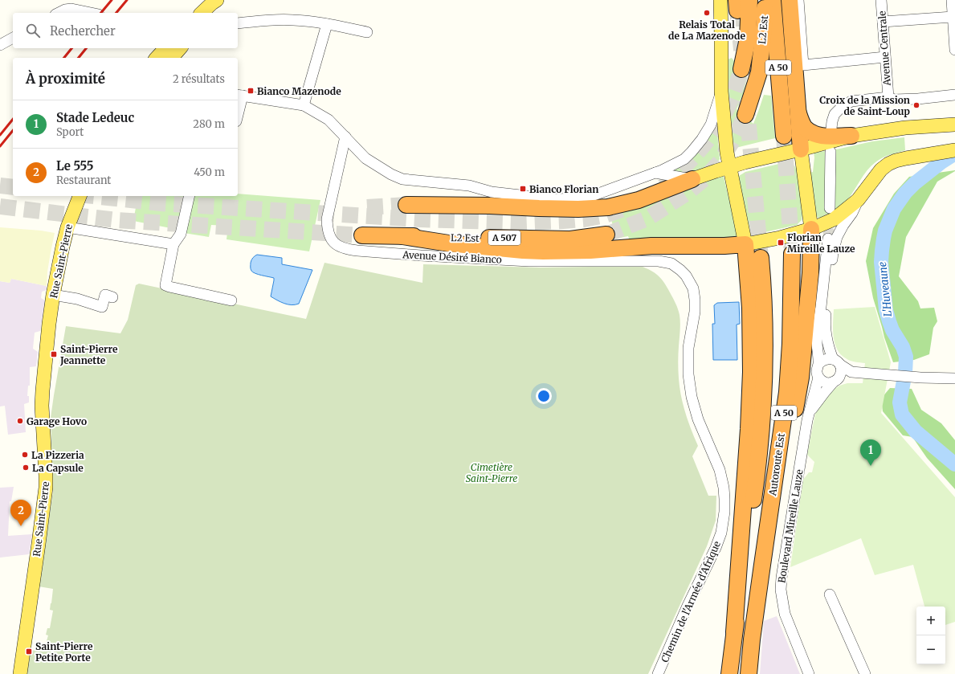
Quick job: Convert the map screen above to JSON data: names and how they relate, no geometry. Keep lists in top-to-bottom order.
{
  "streets": {
    "highway": [
      "L2 Est",
      "A 50",
      "A 507",
      "Autoroute Est"
    ],
    "main road": ["Rue Saint-Pierre"],
    "street": [
      "Avenue Centrale",
      "Avenue Désiré Bianco",
      "Boulevard Mireille Lauze",
      "Chemin de l'Armée d'Afrique"
    ]
  },
  "crossings": [
    ["Avenue Désiré Bianco", "Chemin de l'Armée d'Afrique"]
  ],
  "water": ["L'Huveaune"],
  "parks": ["Cimetière Saint-Pierre"],
  "places": {
    "other": [
      "Relais Total de La Mazenode",
      "Croix de la Mission de Saint-Loup",
      "Garage Hovo",
      "La Pizzeria",
      "La Capsule"
    ],
    "transit": [
      "Bianco Mazenode",
      "Bianco Florian",
      "Florian Mireille Lauze",
      "Saint-Pierre Jeannette",
      "Saint-Pierre Petite Porte"
    ]
  },
  "page": {
    "search": "Rechercher",
    "heading": ["À proximité", "2 résultats"],
    "list": [
      {
        "mark": "1",
        "name": "Stade Ledeuc",
        "note": "Sport",
        "value": "280 m"
      },
      {
        "mark": "2",
        "name": "Le 555",
        "note": "Restaurant",
        "value": "450 m"
      }
    ],
    "pins": ["1", "2"],
    "map_buttons": ["+", "−"]
  }
}
